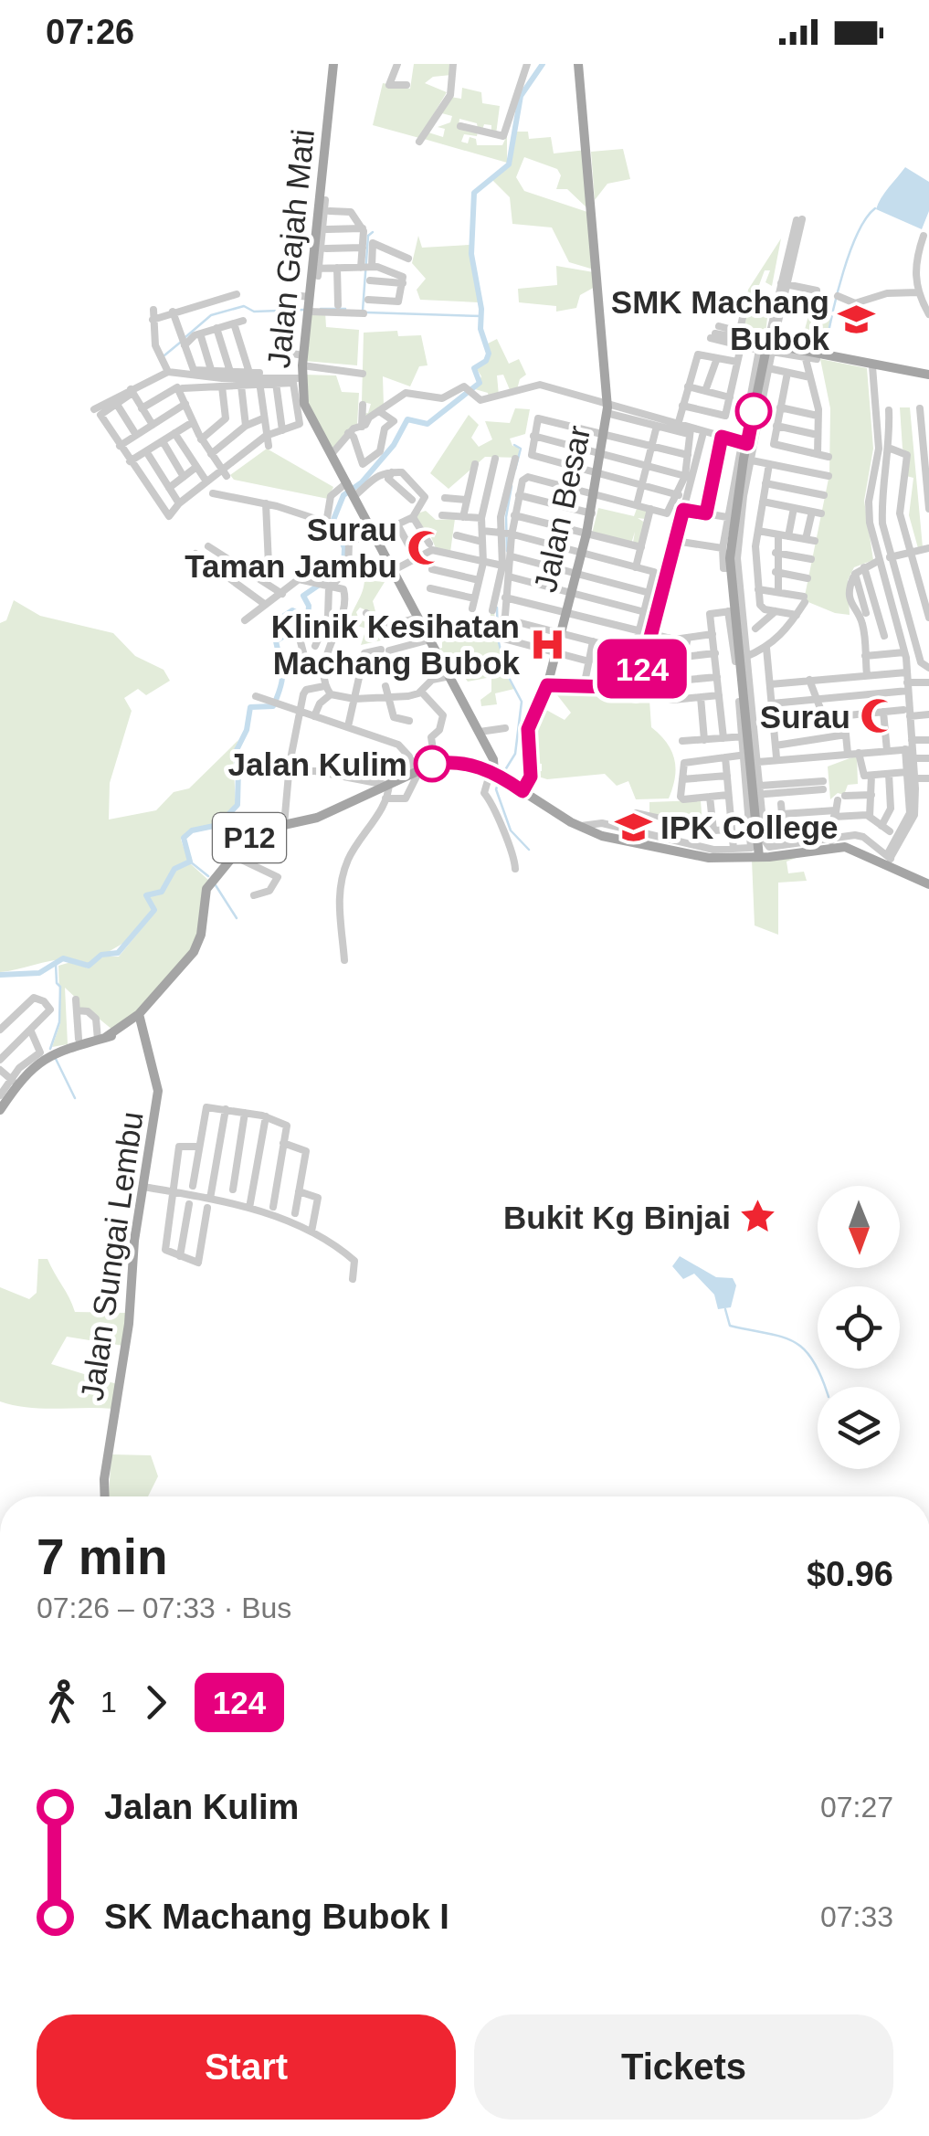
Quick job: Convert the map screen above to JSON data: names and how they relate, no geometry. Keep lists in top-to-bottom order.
{
  "streets": {
    "main road": [
      "Jalan Gajah Mati",
      "Jalan Besar",
      "P12",
      "Jalan Sungai Lembu"
    ]
  },
  "crossings": [
    ["Jalan Gajah Mati", "P12"],
    ["Jalan Besar", "P12"],
    ["P12", "Jalan Sungai Lembu"]
  ],
  "places": {
    "school or university": ["SMK Machang Bubok", "IPK College"],
    "mosque": ["Surau Taman Jambu", "Surau"],
    "hospital": ["Klinik Kesihatan Machang Bubok"],
    "other": ["Jalan Kulim"],
    "place": ["Bukit Kg Binjai"]
  },
  "lines": ["bus line 124"],
  "north": "bottom",
  "page": {
    "status": "07:26",
    "on_map": "124",
    "heading": ["7 min", "07:26 – 07:33 · Bus", "$0.96"],
    "legs": ["1", "124"],
    "list": [
      {
        "name": "Jalan Kulim",
        "value": "07:27"
      },
      {
        "name": "SK Machang Bubok I",
        "value": "07:33"
      }
    ],
    "buttons": ["Start", "Tickets"]
  }
}
